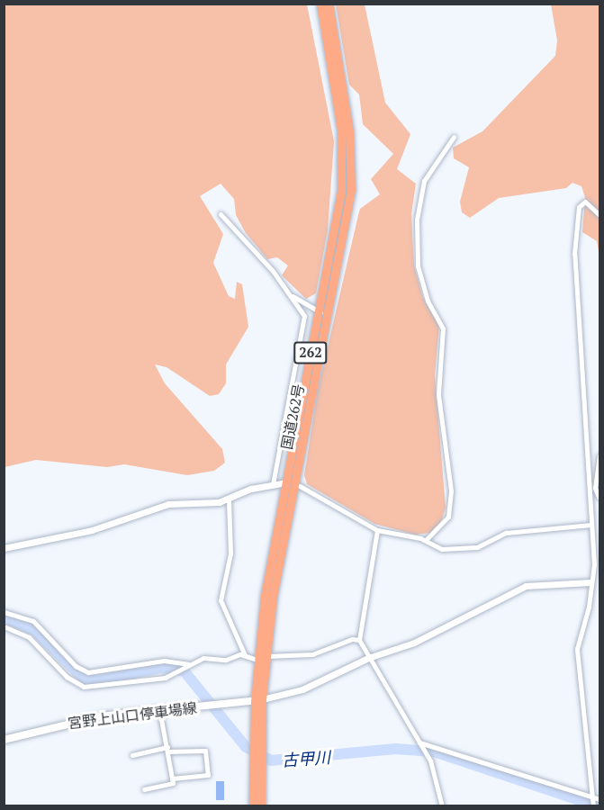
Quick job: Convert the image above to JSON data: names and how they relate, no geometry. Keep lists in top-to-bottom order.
{
  "streets": {
    "highway": ["262", "国道262号"],
    "main road": ["宮野上山口停車場線"]
  },
  "crossings": [
    ["国道262号", "宮野上山口停車場線"]
  ],
  "water": ["古甲川"]
}
